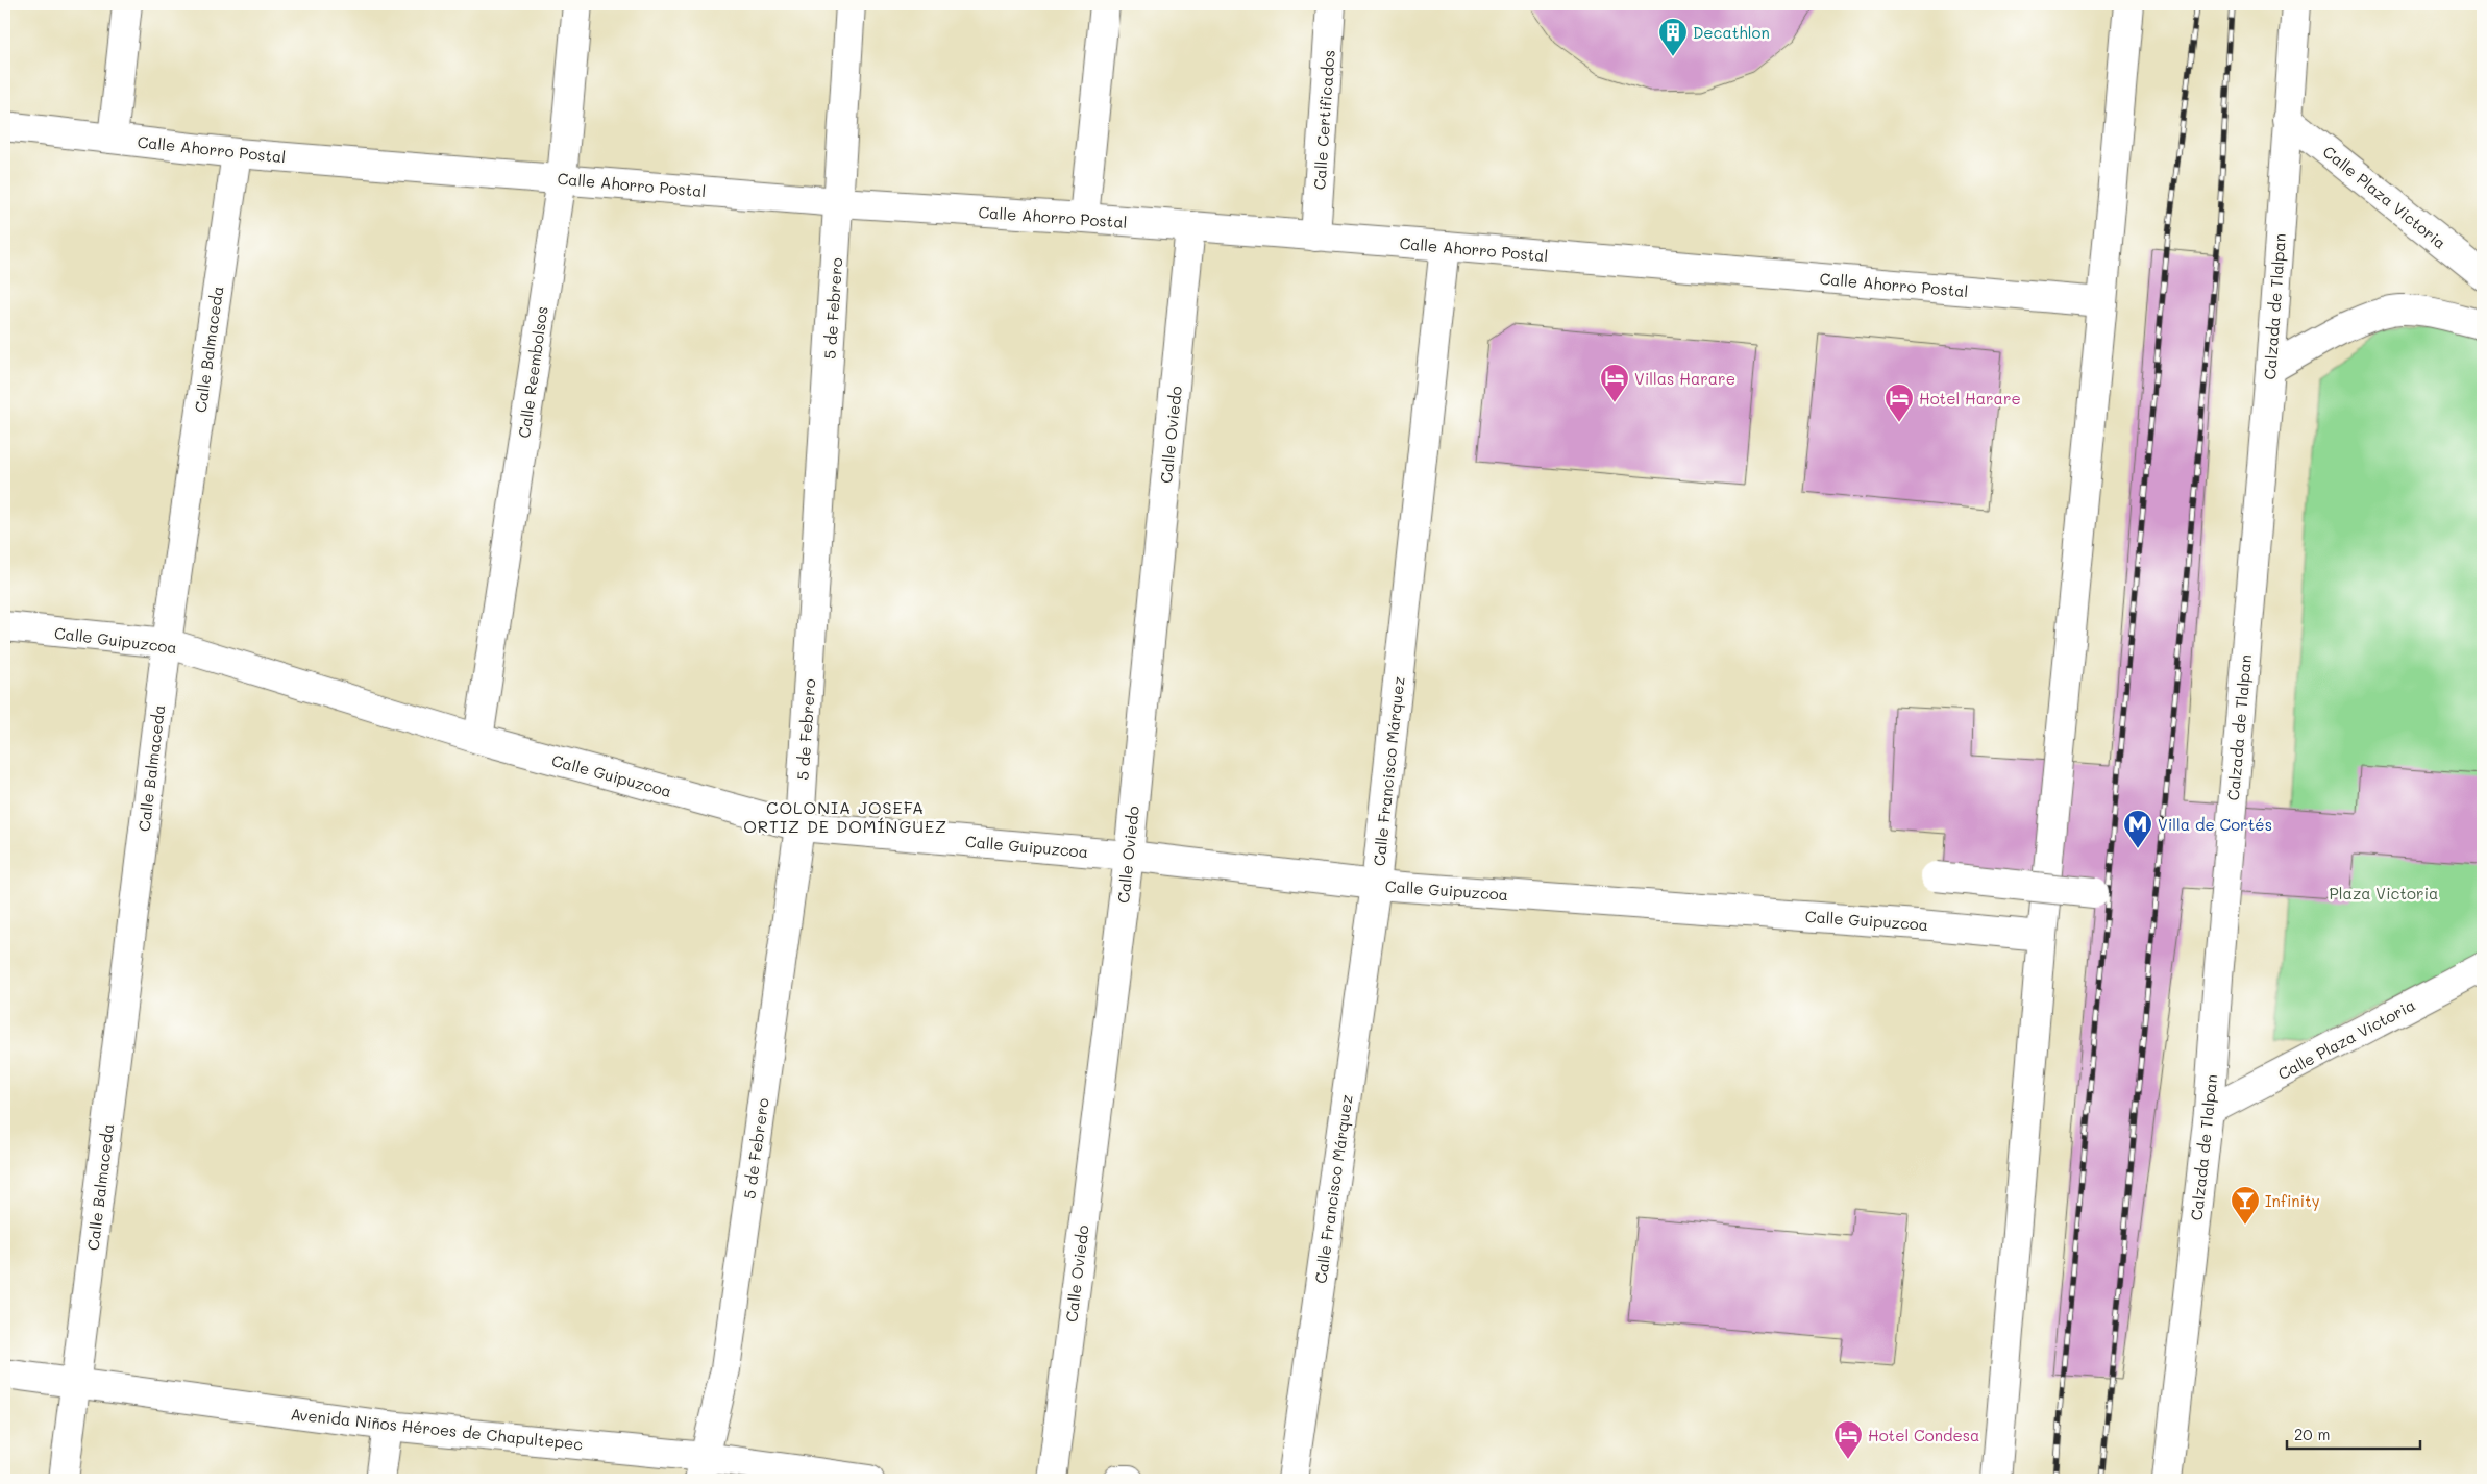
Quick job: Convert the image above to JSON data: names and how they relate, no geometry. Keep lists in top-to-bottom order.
{
  "streets": {
    "main road": [
      "Calle Certificados",
      "Calle Ahorro Postal",
      "Calle Plaza Victoria",
      "Calzada de Tlalpan",
      "5 de Febrero",
      "Calle Balmaceda",
      "Calle Reembolsos",
      "Calle Oviedo",
      "Calle Guipuzcoa",
      "Calle Francisco Márquez",
      "Avenida Niños Héroes de Chapultepec"
    ]
  },
  "crossings": [
    ["Calle Certificados", "Calle Ahorro Postal"],
    ["Calle Ahorro Postal", "5 de Febrero"],
    ["Calle Ahorro Postal", "Calle Balmaceda"],
    ["Calle Ahorro Postal", "Calle Reembolsos"],
    ["Calle Ahorro Postal", "Calle Oviedo"],
    ["Calle Ahorro Postal", "Calle Francisco Márquez"],
    ["Calle Plaza Victoria", "Calzada de Tlalpan"],
    ["5 de Febrero", "Calle Guipuzcoa"],
    ["5 de Febrero", "Avenida Niños Héroes de Chapultepec"],
    ["Calle Balmaceda", "Calle Guipuzcoa"],
    ["Calle Balmaceda", "Avenida Niños Héroes de Chapultepec"],
    ["Calle Reembolsos", "Calle Guipuzcoa"],
    ["Calle Oviedo", "Calle Guipuzcoa"],
    ["Calle Guipuzcoa", "Calle Francisco Márquez"]
  ],
  "districts": ["COLONIA JOSEFA ORTIZ DE DOMÍNGUEZ"],
  "parks": ["Plaza Victoria"],
  "places": {
    "building": ["Decathlon"],
    "hotel": ["Villas Harare", "Hotel Harare", "Hotel Condesa"],
    "metro station": ["Villa de Cortés"],
    "bar": ["Infinity"]
  },
  "scale_bar": "20 m"
}
